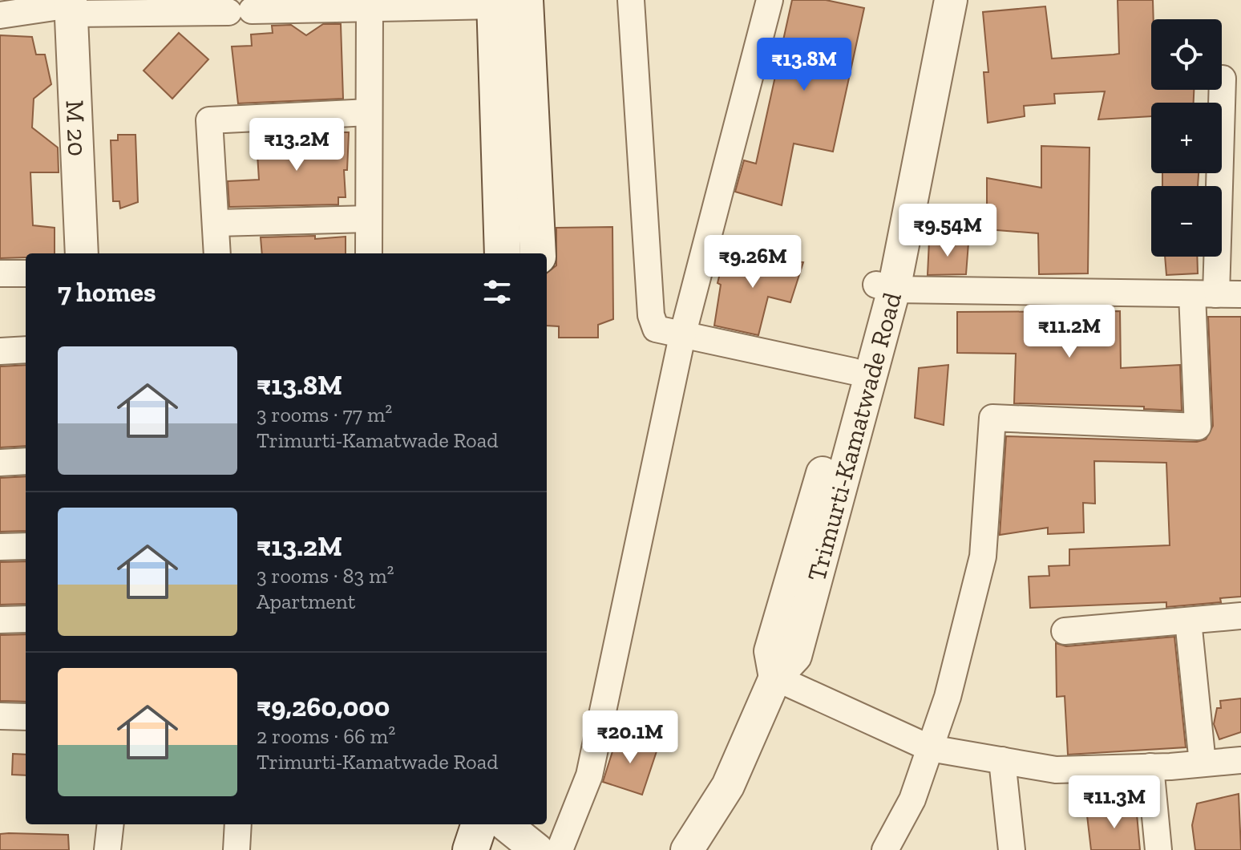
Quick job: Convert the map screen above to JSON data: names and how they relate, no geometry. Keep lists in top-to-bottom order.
{
  "streets": {
    "street": ["M 20", "Trimurti-Kamatwade Road"]
  },
  "page": {
    "map_buttons": ["+", "−"],
    "price": [
      "₹13.8M",
      "₹13.2M",
      "₹9.54M",
      "₹9.26M",
      "₹11.2M",
      "₹20.1M",
      "₹11.3M"
    ],
    "heading": "7 homes",
    "list": [
      {
        "name": "₹13.8M",
        "note": "3 rooms · 77 m² · Trimurti-Kamatwade Road"
      },
      {
        "name": "₹13.2M",
        "note": "3 rooms · 83 m² · Apartment"
      },
      {
        "name": "₹9,260,000",
        "note": "2 rooms · 66 m² · Trimurti-Kamatwade Road"
      }
    ]
  }
}
